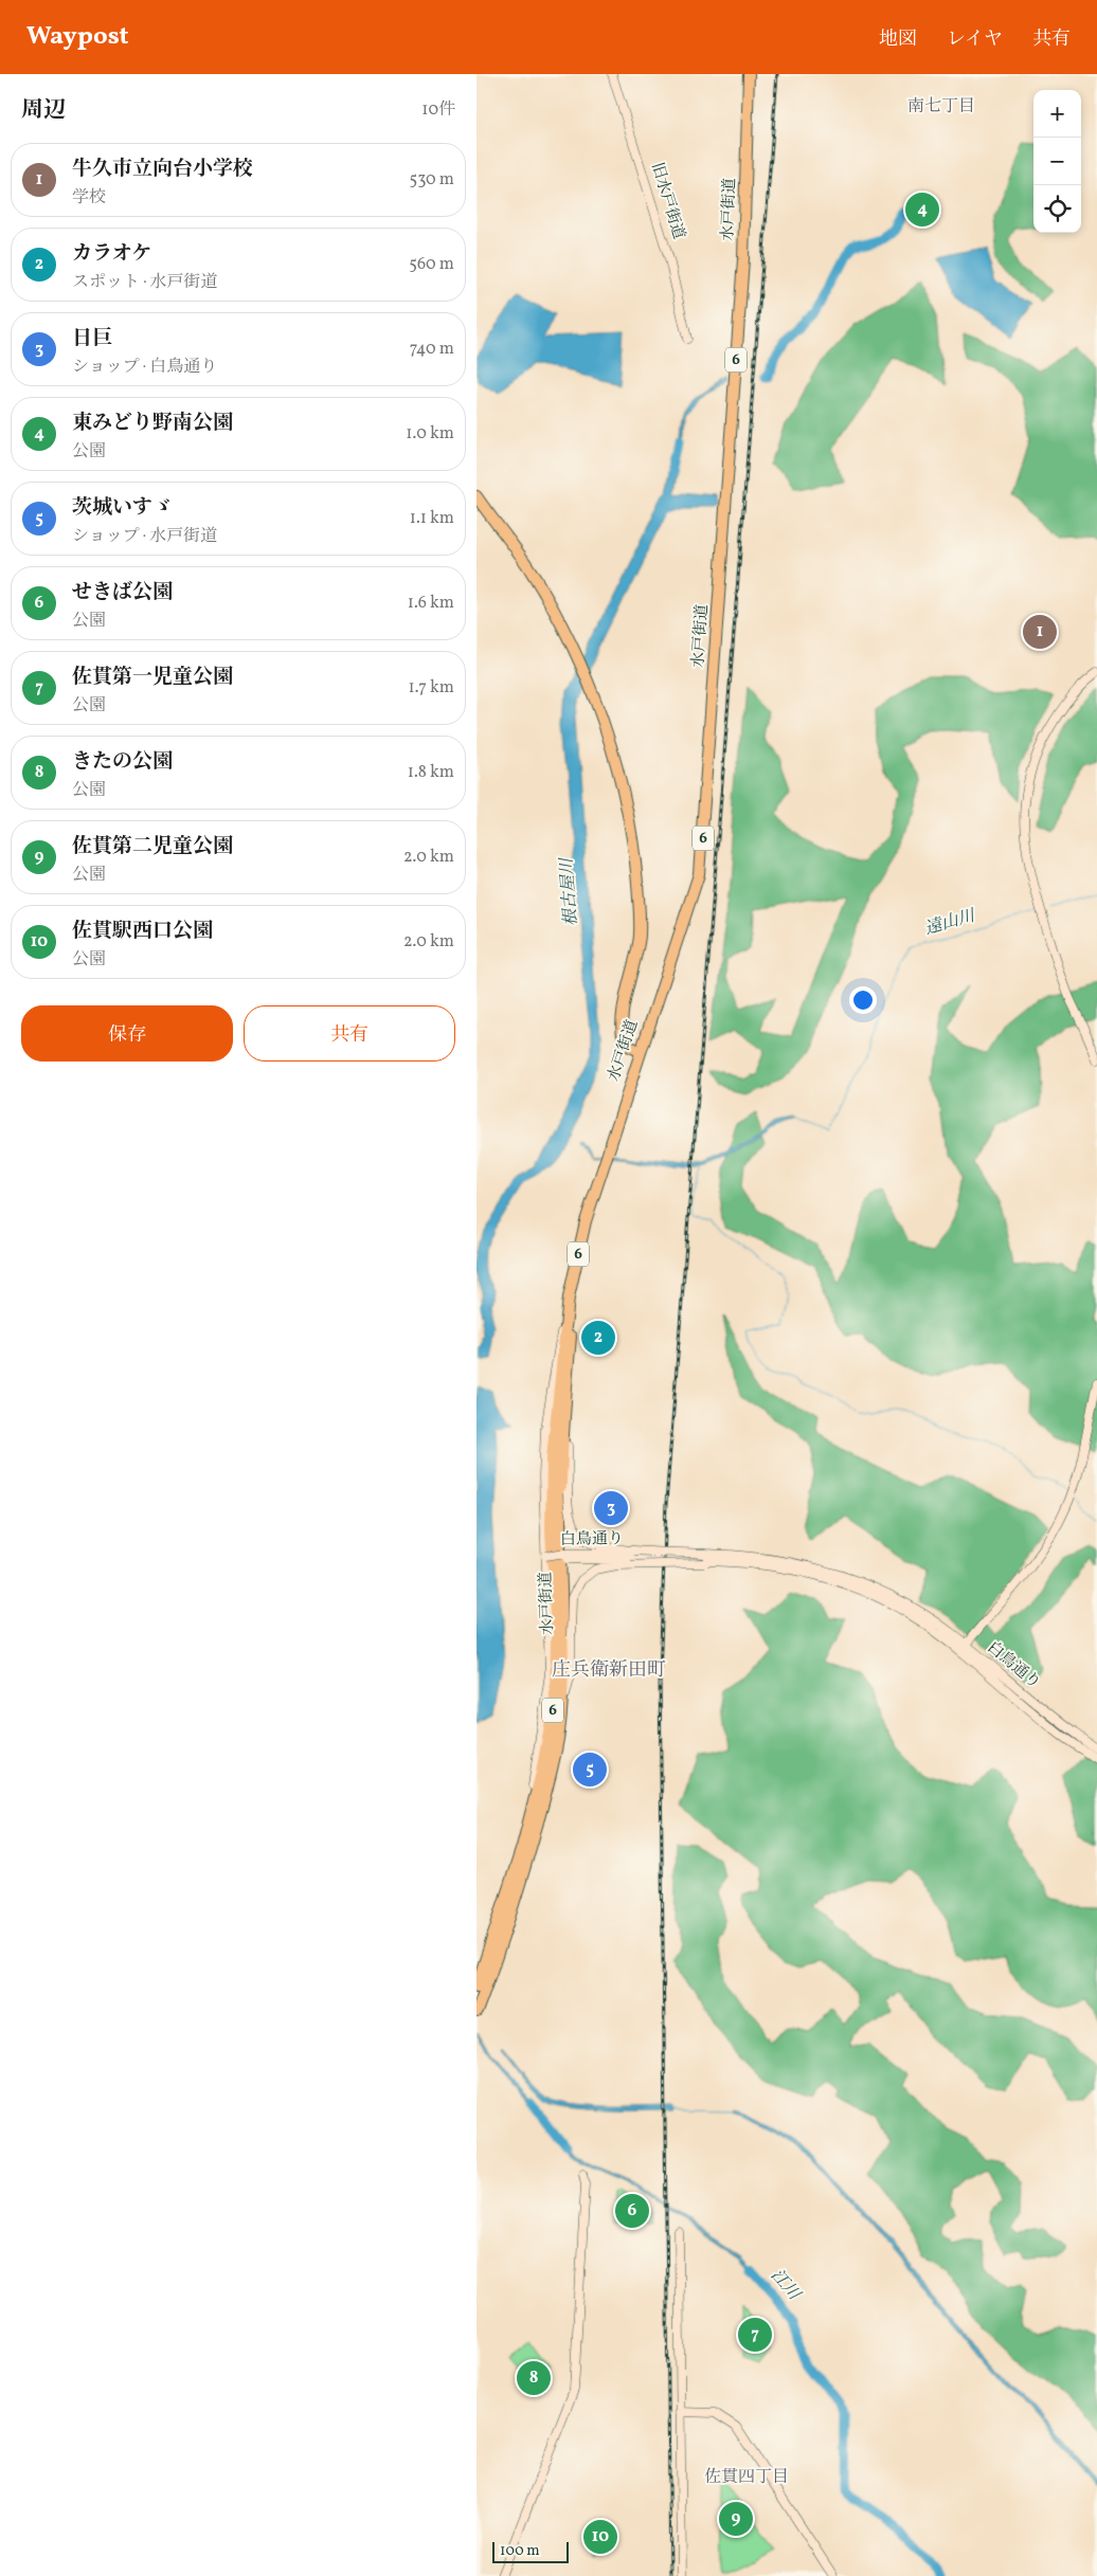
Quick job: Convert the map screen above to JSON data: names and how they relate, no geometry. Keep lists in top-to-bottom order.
{
  "streets": {
    "highway": ["水戸街道", "6"],
    "street": ["旧水戸街道", "白鳥通り"]
  },
  "districts": ["南七丁目", "庄兵衛新田町", "佐貫四丁目"],
  "water": ["根古屋川", "遠山川", "江川"],
  "scale_bar": "100 m",
  "page": {
    "header": "Waypost",
    "nav": ["地図", "レイヤ", "共有"],
    "heading": ["周辺", "10件"],
    "map_buttons": ["+", "−"],
    "list": [
      {
        "mark": "1",
        "name": "牛久市立向台小学校",
        "note": "学校",
        "value": "530 m"
      },
      {
        "mark": "2",
        "name": "カラオケ",
        "note": "スポット · 水戸街道",
        "value": "560 m"
      },
      {
        "mark": "3",
        "name": "日巨",
        "note": "ショップ · 白鳥通り",
        "value": "740 m"
      },
      {
        "mark": "4",
        "name": "東みどり野南公園",
        "note": "公園",
        "value": "1.0 km"
      },
      {
        "mark": "5",
        "name": "茨城いすゞ",
        "note": "ショップ · 水戸街道",
        "value": "1.1 km"
      },
      {
        "mark": "6",
        "name": "せきば公園",
        "note": "公園",
        "value": "1.6 km"
      },
      {
        "mark": "7",
        "name": "佐貫第一児童公園",
        "note": "公園",
        "value": "1.7 km"
      },
      {
        "mark": "8",
        "name": "きたの公園",
        "note": "公園",
        "value": "1.8 km"
      },
      {
        "mark": "9",
        "name": "佐貫第二児童公園",
        "note": "公園",
        "value": "2.0 km"
      },
      {
        "mark": "10",
        "name": "佐貫駅西口公園",
        "note": "公園",
        "value": "2.0 km"
      }
    ],
    "pins": [
      "4",
      "1",
      "2",
      "3",
      "5",
      "6",
      "7",
      "8",
      "9",
      "10"
    ],
    "buttons": ["保存", "共有"],
    "scale": "100 m"
  }
}
